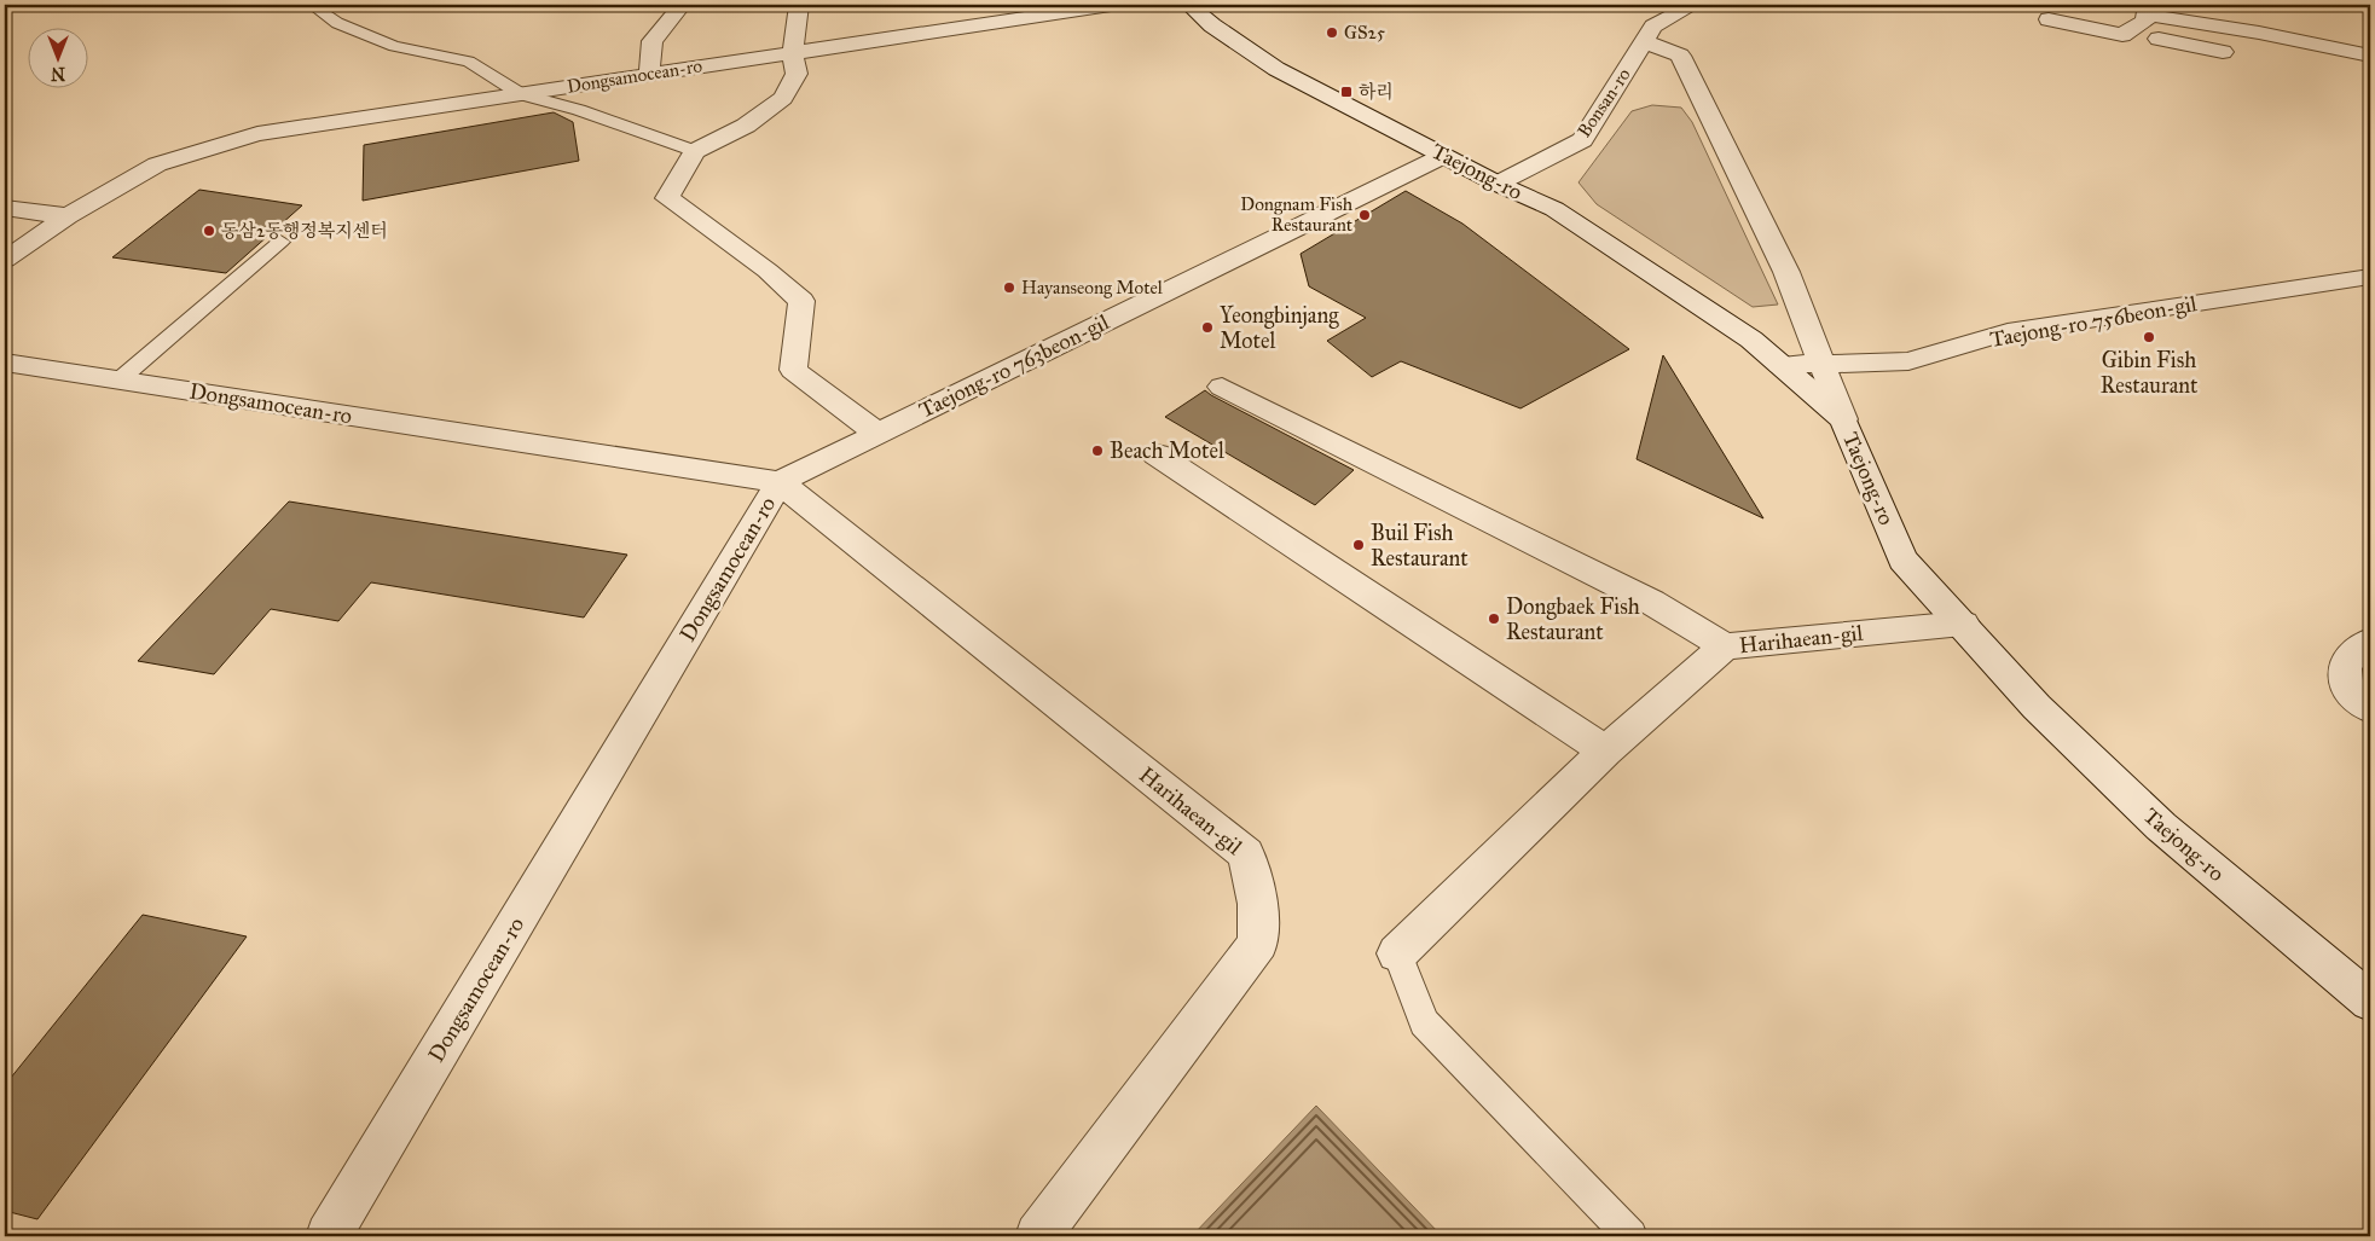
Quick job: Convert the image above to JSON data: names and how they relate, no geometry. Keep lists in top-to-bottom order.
{
  "streets": {
    "street": [
      "Dongsamocean-ro",
      "Bonsan-ro",
      "Taejong-ro",
      "Taejong-ro 756beon-gil",
      "Taejong-ro 763beon-gil",
      "Harihaean-gil"
    ]
  },
  "crossings": [
    ["Dongsamocean-ro", "Taejong-ro 763beon-gil"],
    ["Dongsamocean-ro", "Harihaean-gil"],
    ["Bonsan-ro", "Taejong-ro"],
    ["Taejong-ro", "Taejong-ro 756beon-gil"],
    ["Taejong-ro", "Taejong-ro 763beon-gil"],
    ["Taejong-ro", "Harihaean-gil"],
    ["Taejong-ro 763beon-gil", "Harihaean-gil"]
  ],
  "places": {
    "other": [
      "GS25",
      "Dongnam Fish Restaurant",
      "동삼2동행정복지센터",
      "Hayanseong Motel",
      "Yeongbinjang Motel",
      "Gibin Fish Restaurant",
      "Beach Motel",
      "Buil Fish Restaurant",
      "Dongbaek Fish Restaurant"
    ],
    "transit": ["하리"]
  },
  "north": "bottom"
}
